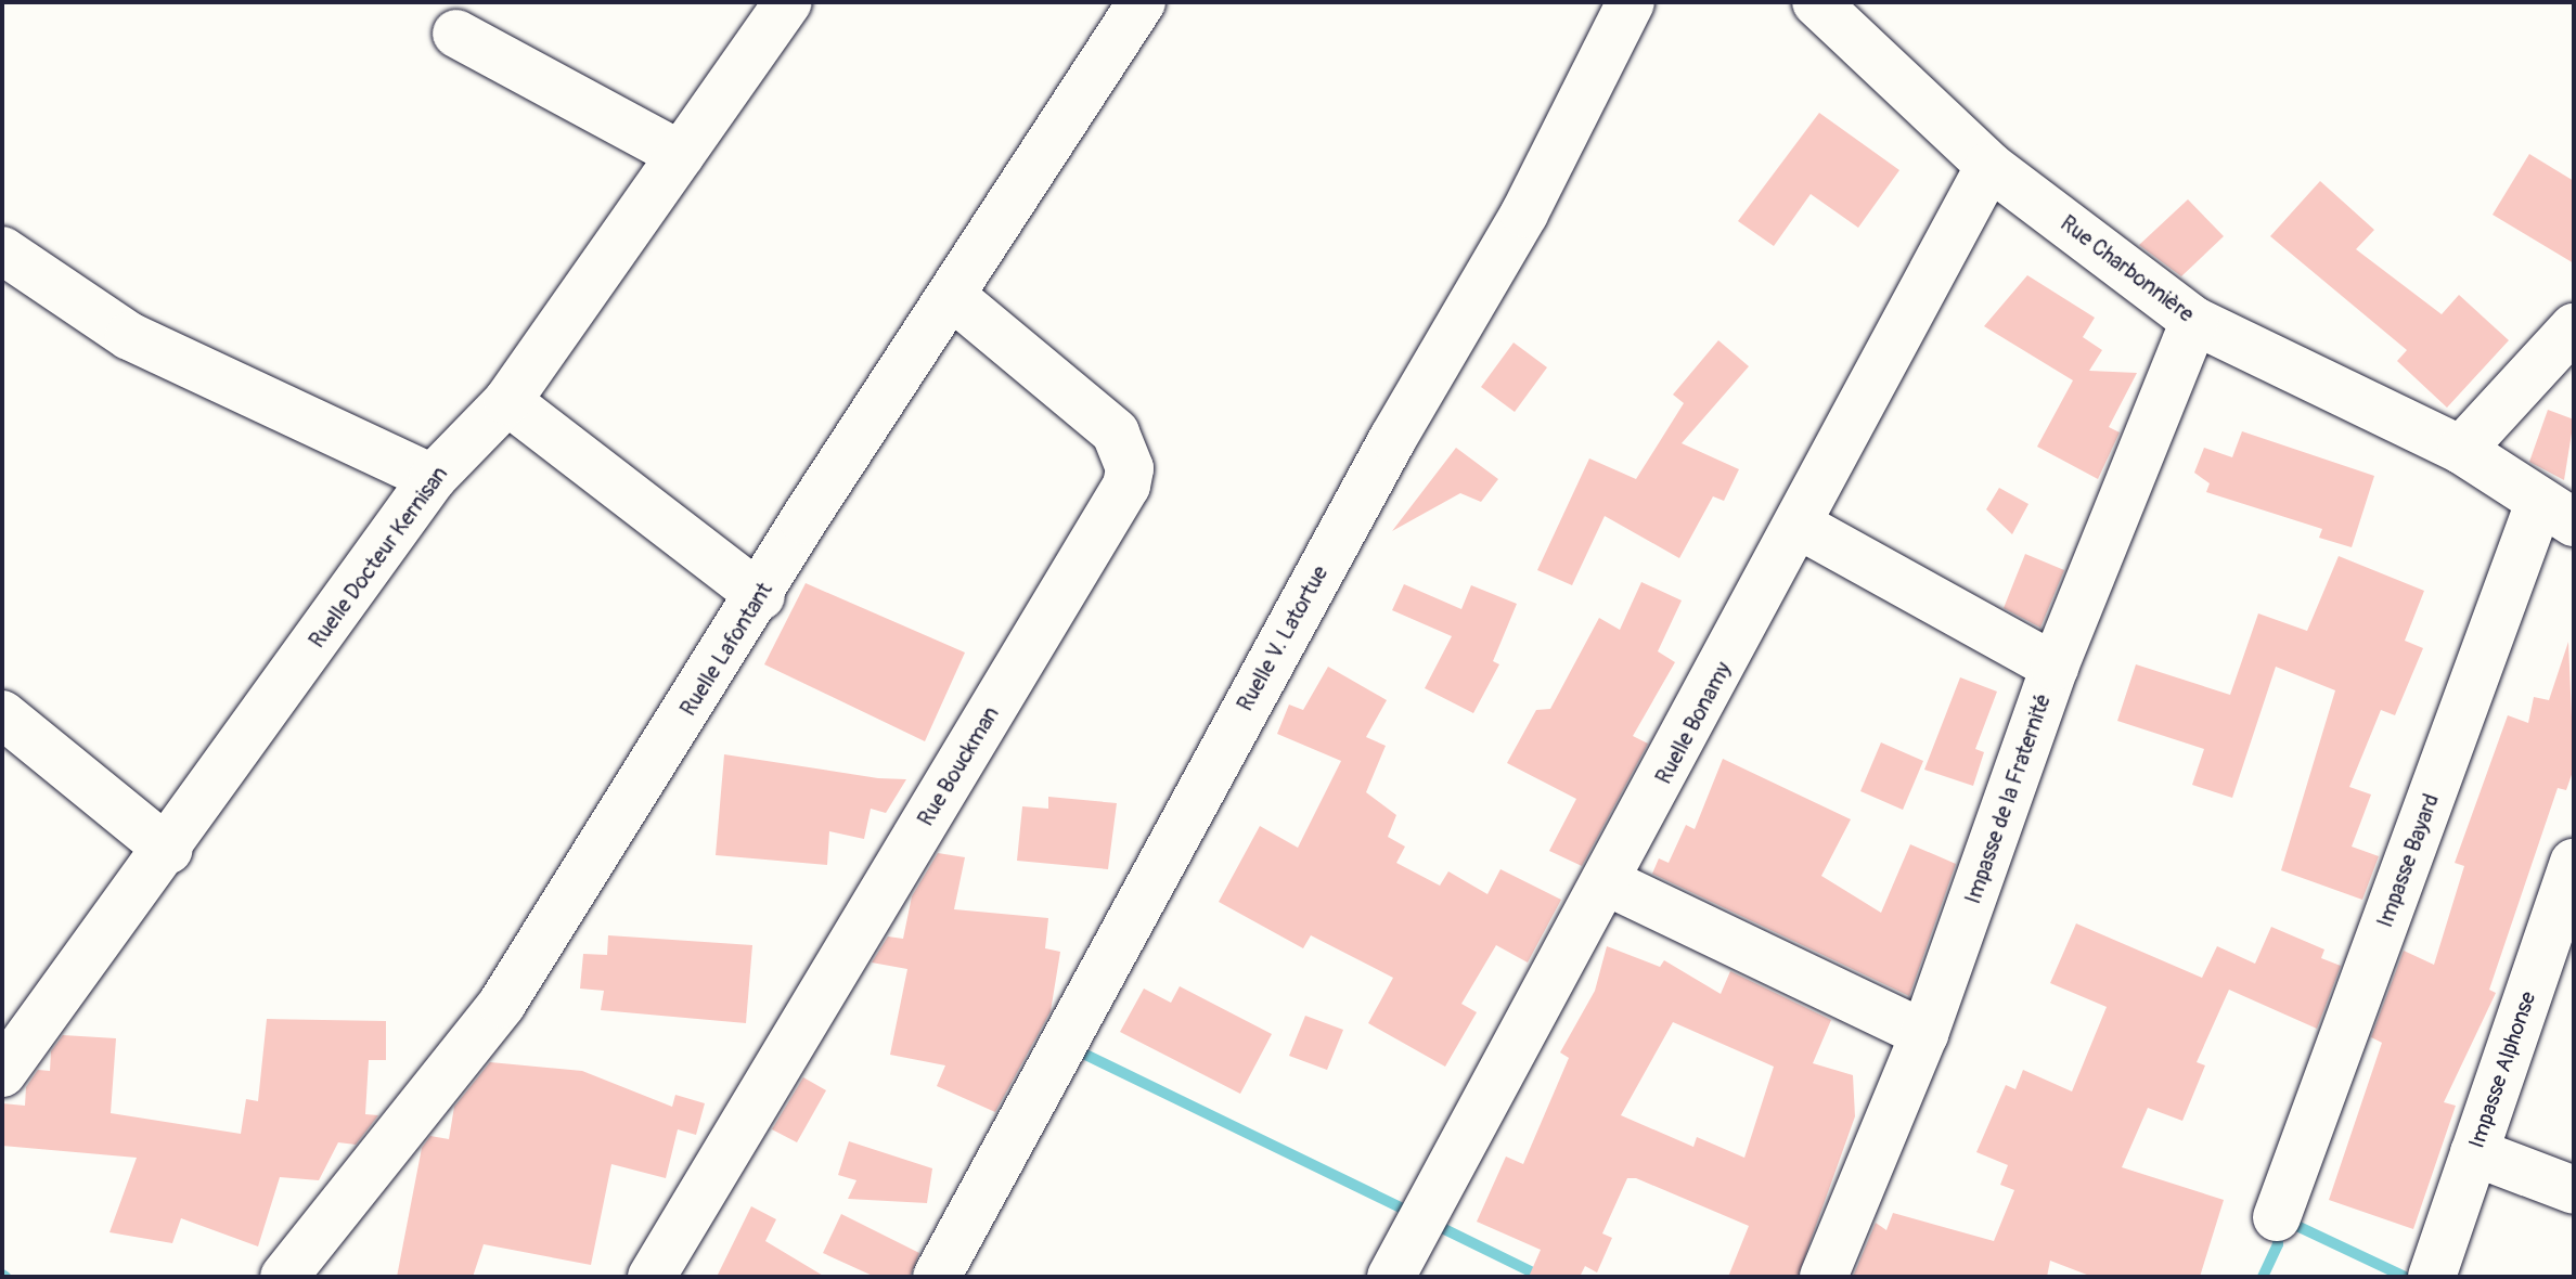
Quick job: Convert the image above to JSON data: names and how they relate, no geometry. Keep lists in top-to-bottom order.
{
  "streets": {
    "street": [
      "Rue Charbonnière",
      "Ruelle Docteur Kernisan",
      "Ruelle V. Latortue",
      "Ruelle Lafontant",
      "Ruelle Bonamy",
      "Rue Bouckman",
      "Impasse de la Fraternité",
      "Impasse Bayard",
      "Impasse Alphonse"
    ]
  },
  "crossings": [
    ["Rue Charbonnière", "Ruelle Bonamy"],
    ["Rue Charbonnière", "Impasse de la Fraternité"],
    ["Rue Charbonnière", "Impasse Bayard"],
    ["Ruelle Lafontant", "Rue Bouckman"]
  ]
}
